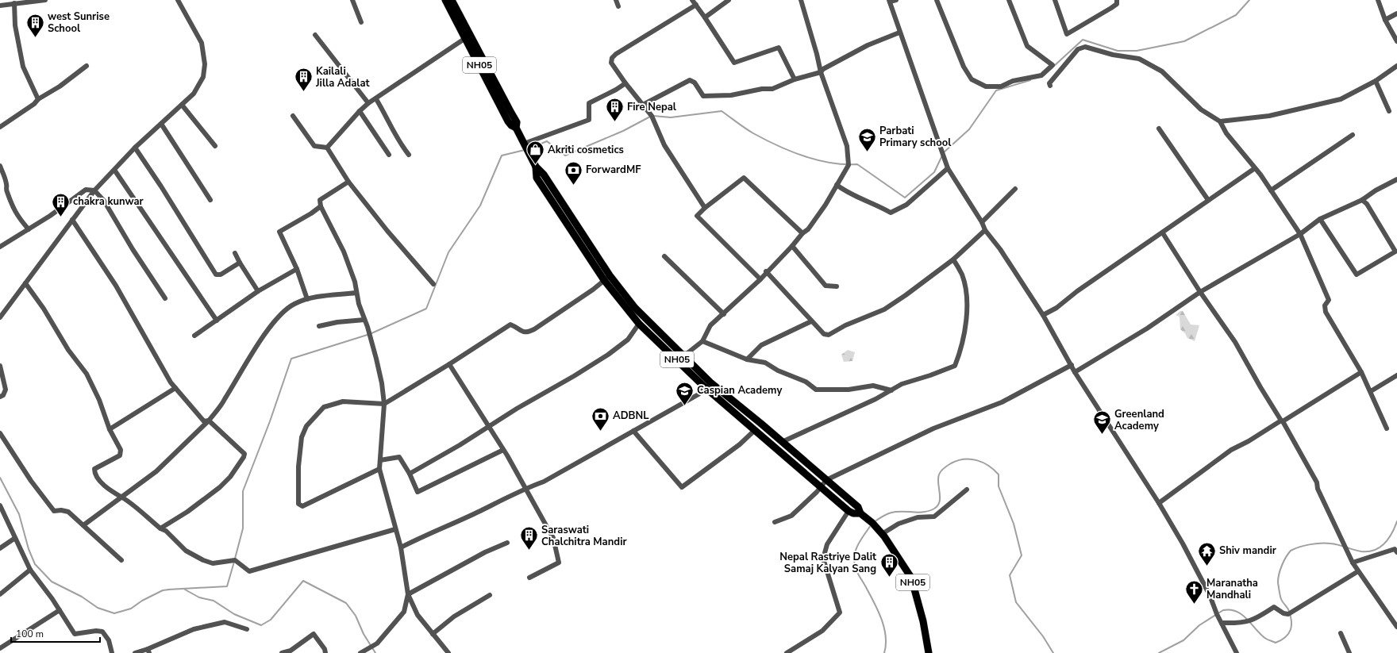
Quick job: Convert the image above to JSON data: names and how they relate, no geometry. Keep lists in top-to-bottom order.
{
  "streets": {
    "main road": ["NH05"]
  },
  "places": {
    "building": [
      "west Sunrise School",
      "Kailali Jilla Adalat",
      "Fire Nepal",
      "chakra kunwar",
      "Saraswati Chalchitra Mandir",
      "Nepal Rastriye Dalit Samaj Kalyan Sang"
    ],
    "school or university": ["Parbati Primary school", "Caspian Academy", "Greenland Academy"],
    "shop": ["Akriti cosmetics"],
    "bank": ["ForwardMF", "ADBNL"],
    "temple": ["Shiv mandir"],
    "church": ["Maranatha Mandhali"]
  },
  "scale_bar": "100 m"
}
